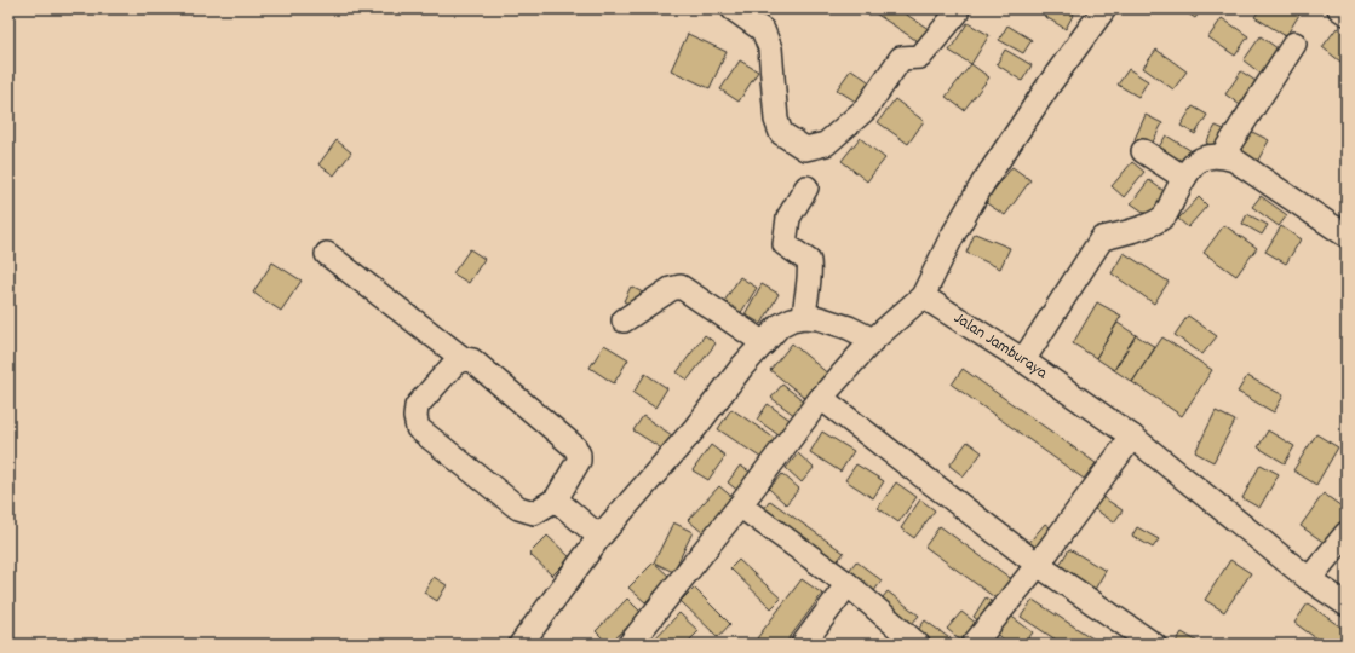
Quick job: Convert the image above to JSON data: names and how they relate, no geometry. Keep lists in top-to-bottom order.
{
  "streets": {
    "street": ["Jalan Jamburaya"]
  }
}
